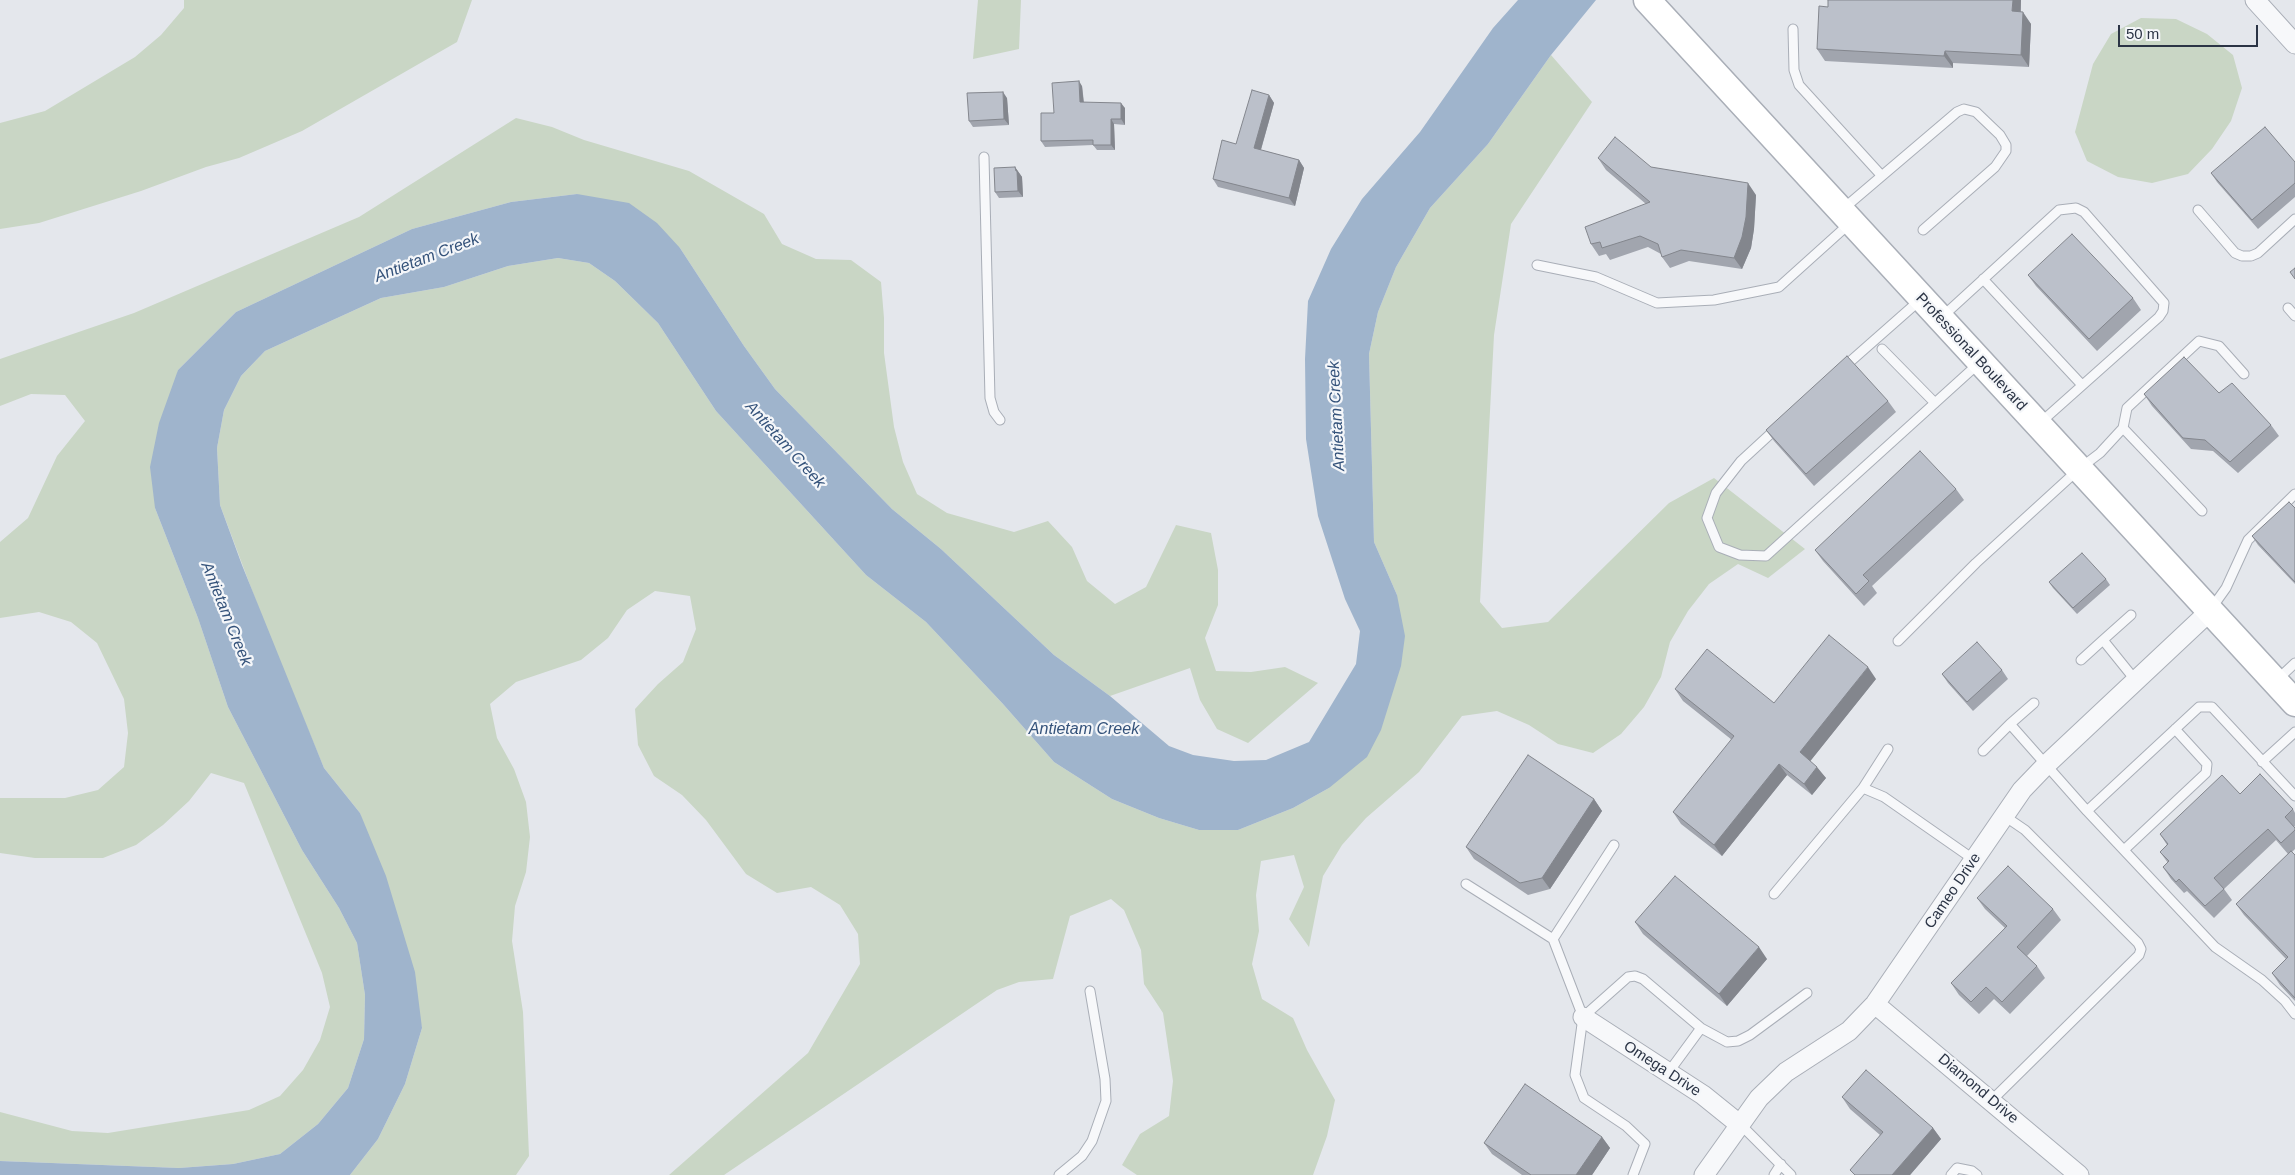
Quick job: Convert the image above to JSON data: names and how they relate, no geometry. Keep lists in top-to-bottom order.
{
  "streets": {
    "street": [
      "Professional Boulevard",
      "Cameo Drive",
      "Omega Drive",
      "Diamond Drive"
    ]
  },
  "crossings": [
    ["Professional Boulevard", "Cameo Drive"],
    ["Cameo Drive", "Omega Drive"],
    ["Cameo Drive", "Diamond Drive"]
  ],
  "water": ["Antietam Creek"],
  "scale_bar": "50 m"
}
